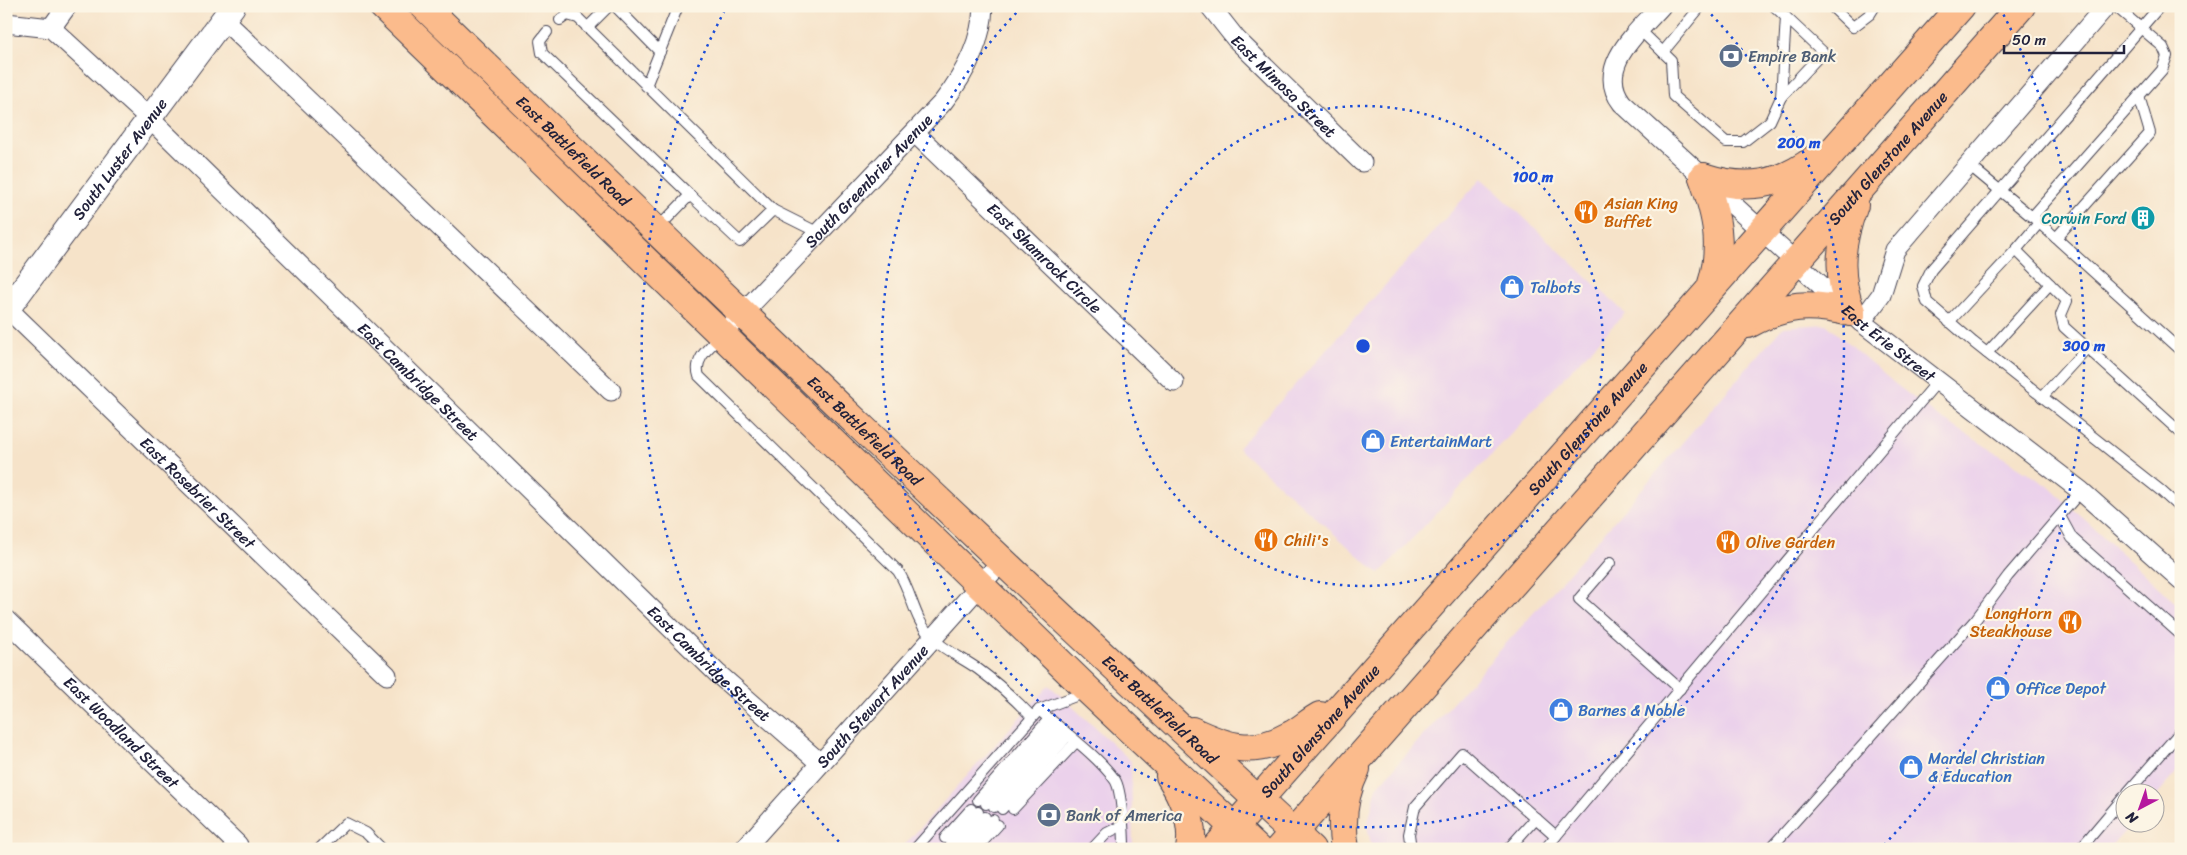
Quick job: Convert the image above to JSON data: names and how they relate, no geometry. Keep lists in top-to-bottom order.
{
  "streets": {
    "main road": ["East Battlefield Road", "South Glenstone Avenue"],
    "street": [
      "East Mimosa Street",
      "South Luster Avenue",
      "South Greenbrier Avenue",
      "East Shamrock Circle",
      "East Erie Street",
      "East Cambridge Street",
      "East Rosebrier Street",
      "South Stewart Avenue",
      "East Woodland Street"
    ]
  },
  "crossings": [
    ["East Battlefield Road", "South Glenstone Avenue"],
    ["East Battlefield Road", "South Greenbrier Avenue"],
    ["East Battlefield Road", "South Stewart Avenue"],
    ["South Luster Avenue", "East Cambridge Street"],
    ["South Luster Avenue", "East Rosebrier Street"],
    ["South Glenstone Avenue", "East Erie Street"],
    ["South Greenbrier Avenue", "East Shamrock Circle"],
    ["East Cambridge Street", "South Stewart Avenue"]
  ],
  "places": {
    "bank": ["Empire Bank", "Bank of America"],
    "restaurant": [
      "Asian King Buffet",
      "Chili's",
      "Olive Garden",
      "LongHorn Steakhouse"
    ],
    "building": ["Corwin Ford"],
    "shop": [
      "Talbots",
      "EntertainMart",
      "Office Depot",
      "Barnes & Noble",
      "Mardel Christian & Education"
    ]
  },
  "scale_bar": "50 m",
  "north": "bottom left",
  "rings": ["200 m", "100 m", "300 m"]
}
